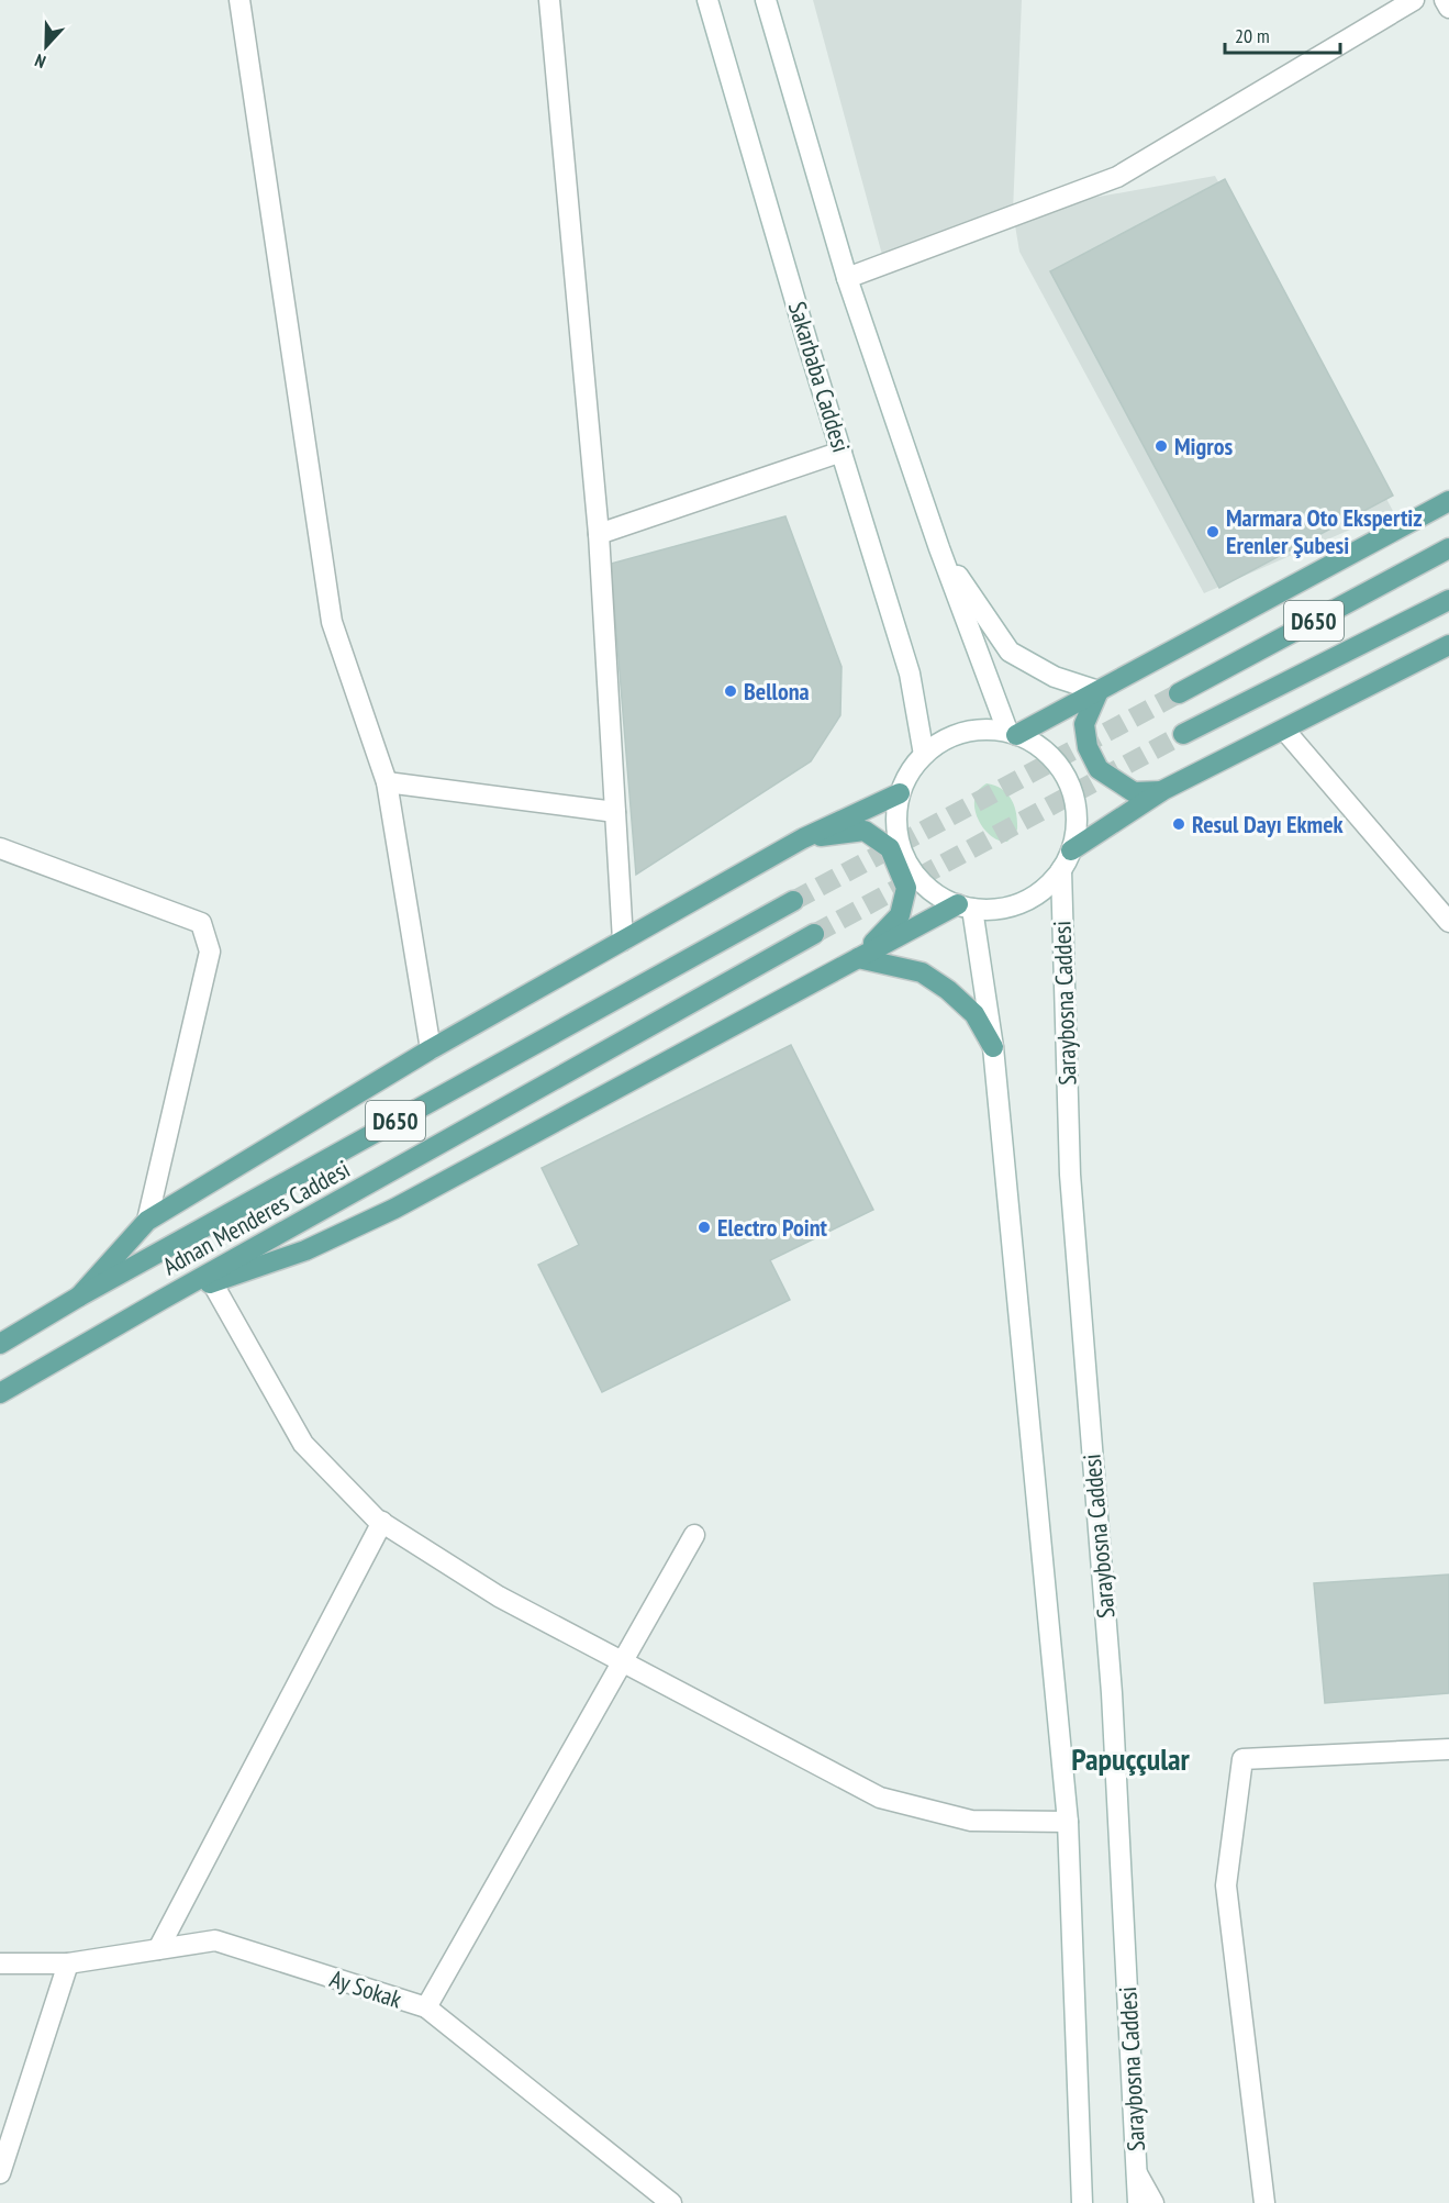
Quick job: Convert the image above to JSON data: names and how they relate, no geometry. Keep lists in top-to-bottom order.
{
  "streets": {
    "main road": ["D650", "Adnan Menderes Caddesi"],
    "street": ["Sakarbaba Caddesi", "Saraybosna Caddesi", "Ay Sokak"]
  },
  "crossings": [
    ["Sakarbaba Caddesi", "Saraybosna Caddesi"]
  ],
  "districts": ["Papuççular"],
  "places": [
    "Migros",
    "Marmara Oto Ekspertiz Erenler Şubesi",
    "Bellona",
    "Resul Dayı Ekmek",
    "Electro Point"
  ],
  "scale_bar": "20 m",
  "north": "bottom"
}
